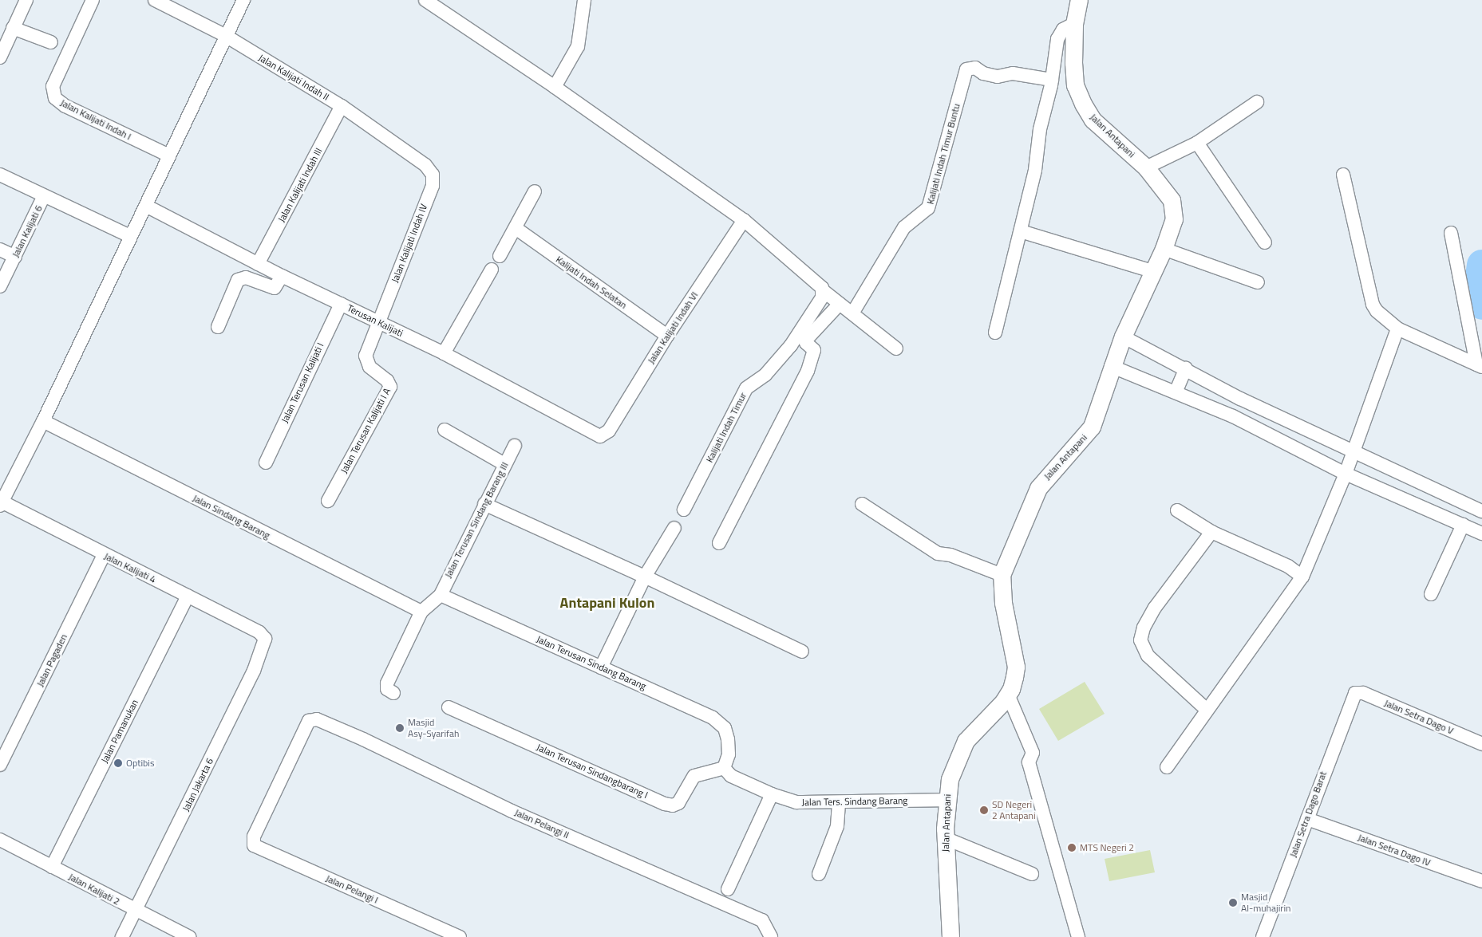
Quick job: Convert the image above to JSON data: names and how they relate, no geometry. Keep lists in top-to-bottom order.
{
  "streets": {
    "street": [
      "Jalan Kalijati Indah II",
      "Jalan Kalijati Indah I",
      "Jalan Antapani",
      "Kalijati Indah Timur Buntu",
      "Jalan Kalijati Indah III",
      "Jalan Kalijati 6",
      "Jalan Kalijati Indah IV",
      "Kalijati Indah Selatan",
      "Terusan Kalijati",
      "Jalan Kalijati Indah VI",
      "Jalan Terusan Kalijati I",
      "Kalijati Indah Timur",
      "Jalan Terusan Kalijati I A",
      "Jalan Sindang Barang",
      "Jalan Terusan Sindang Barang III",
      "Jalan Kalijati 4",
      "Jalan Pagaden",
      "Jalan Terusan Sindang Barang",
      "Jalan Setra Dago V",
      "Jalan Pamanukan",
      "Jalan Terusan Sindangbarang I",
      "Jalan Jakarta 6",
      "Jalan Ters. Sindang Barang",
      "Jalan Setra Dago Barat",
      "Jalan Pelangi II",
      "Jalan Setra Dago IV",
      "Jalan Kalijati 2",
      "Jalan Pelangi I"
    ]
  },
  "crossings": [
    ["Jalan Kalijati Indah II", "Jalan Kalijati Indah III"],
    ["Jalan Kalijati Indah II", "Jalan Kalijati Indah IV"],
    ["Jalan Antapani", "Jalan Ters. Sindang Barang"],
    ["Jalan Kalijati Indah III", "Terusan Kalijati"],
    ["Jalan Kalijati Indah IV", "Terusan Kalijati"],
    ["Jalan Kalijati Indah IV", "Jalan Terusan Kalijati I A"],
    ["Kalijati Indah Selatan", "Jalan Kalijati Indah VI"],
    ["Terusan Kalijati", "Jalan Kalijati Indah VI"],
    ["Terusan Kalijati", "Jalan Terusan Kalijati I"],
    ["Terusan Kalijati", "Jalan Terusan Kalijati I A"],
    ["Jalan Terusan Sindang Barang III", "Jalan Terusan Sindang Barang"],
    ["Jalan Kalijati 4", "Jalan Pagaden"],
    ["Jalan Kalijati 4", "Jalan Pamanukan"],
    ["Jalan Kalijati 4", "Jalan Jakarta 6"],
    ["Jalan Terusan Sindang Barang", "Jalan Terusan Sindangbarang I"],
    ["Jalan Terusan Sindang Barang", "Jalan Ters. Sindang Barang"],
    ["Jalan Setra Dago V", "Jalan Setra Dago Barat"],
    ["Jalan Pamanukan", "Jalan Kalijati 2"],
    ["Jalan Terusan Sindangbarang I", "Jalan Ters. Sindang Barang"],
    ["Jalan Jakarta 6", "Jalan Kalijati 2"],
    ["Jalan Setra Dago Barat", "Jalan Setra Dago IV"],
    ["Jalan Pelangi II", "Jalan Pelangi I"]
  ],
  "districts": ["Antapani Kulon"],
  "places": [
    "Masjid Asy-Syarifah",
    "Optibis",
    "SD Negeri 2 Antapani",
    "MTS Negeri 2",
    "Masjid Al-muhajirin"
  ]
}
